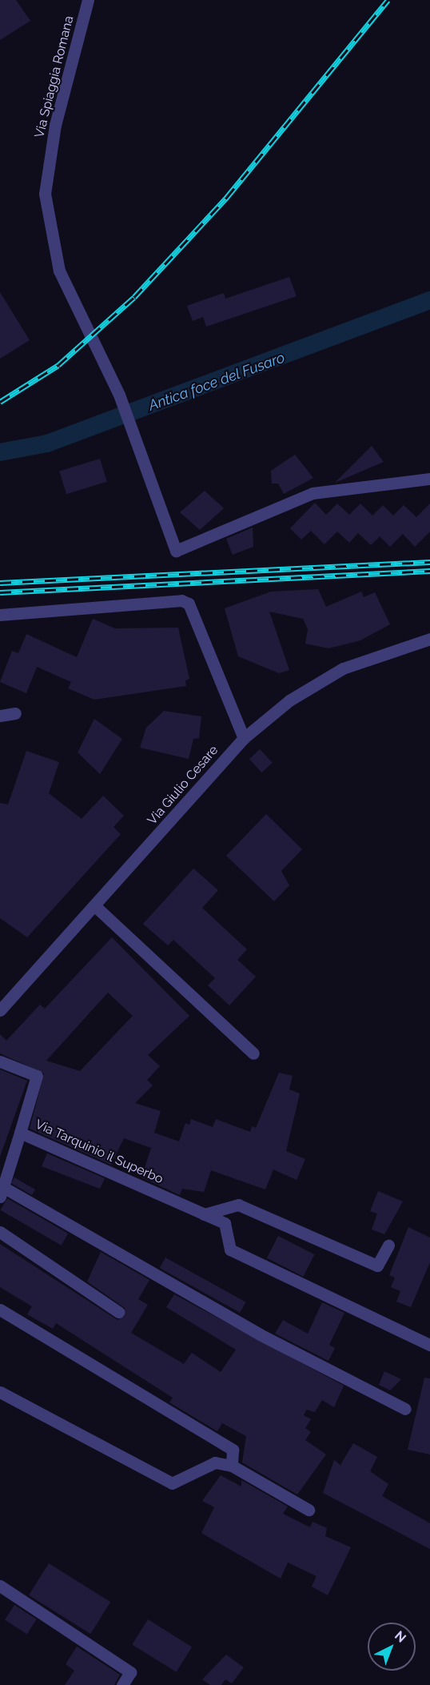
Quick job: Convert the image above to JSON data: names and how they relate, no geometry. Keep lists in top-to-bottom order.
{
  "streets": {
    "street": ["Via Spiaggia Romana", "Via Giulio Cesare", "Via Tarquinio il Superbo"]
  },
  "water": ["Antica foce del Fusaro"],
  "north": "top right"
}
